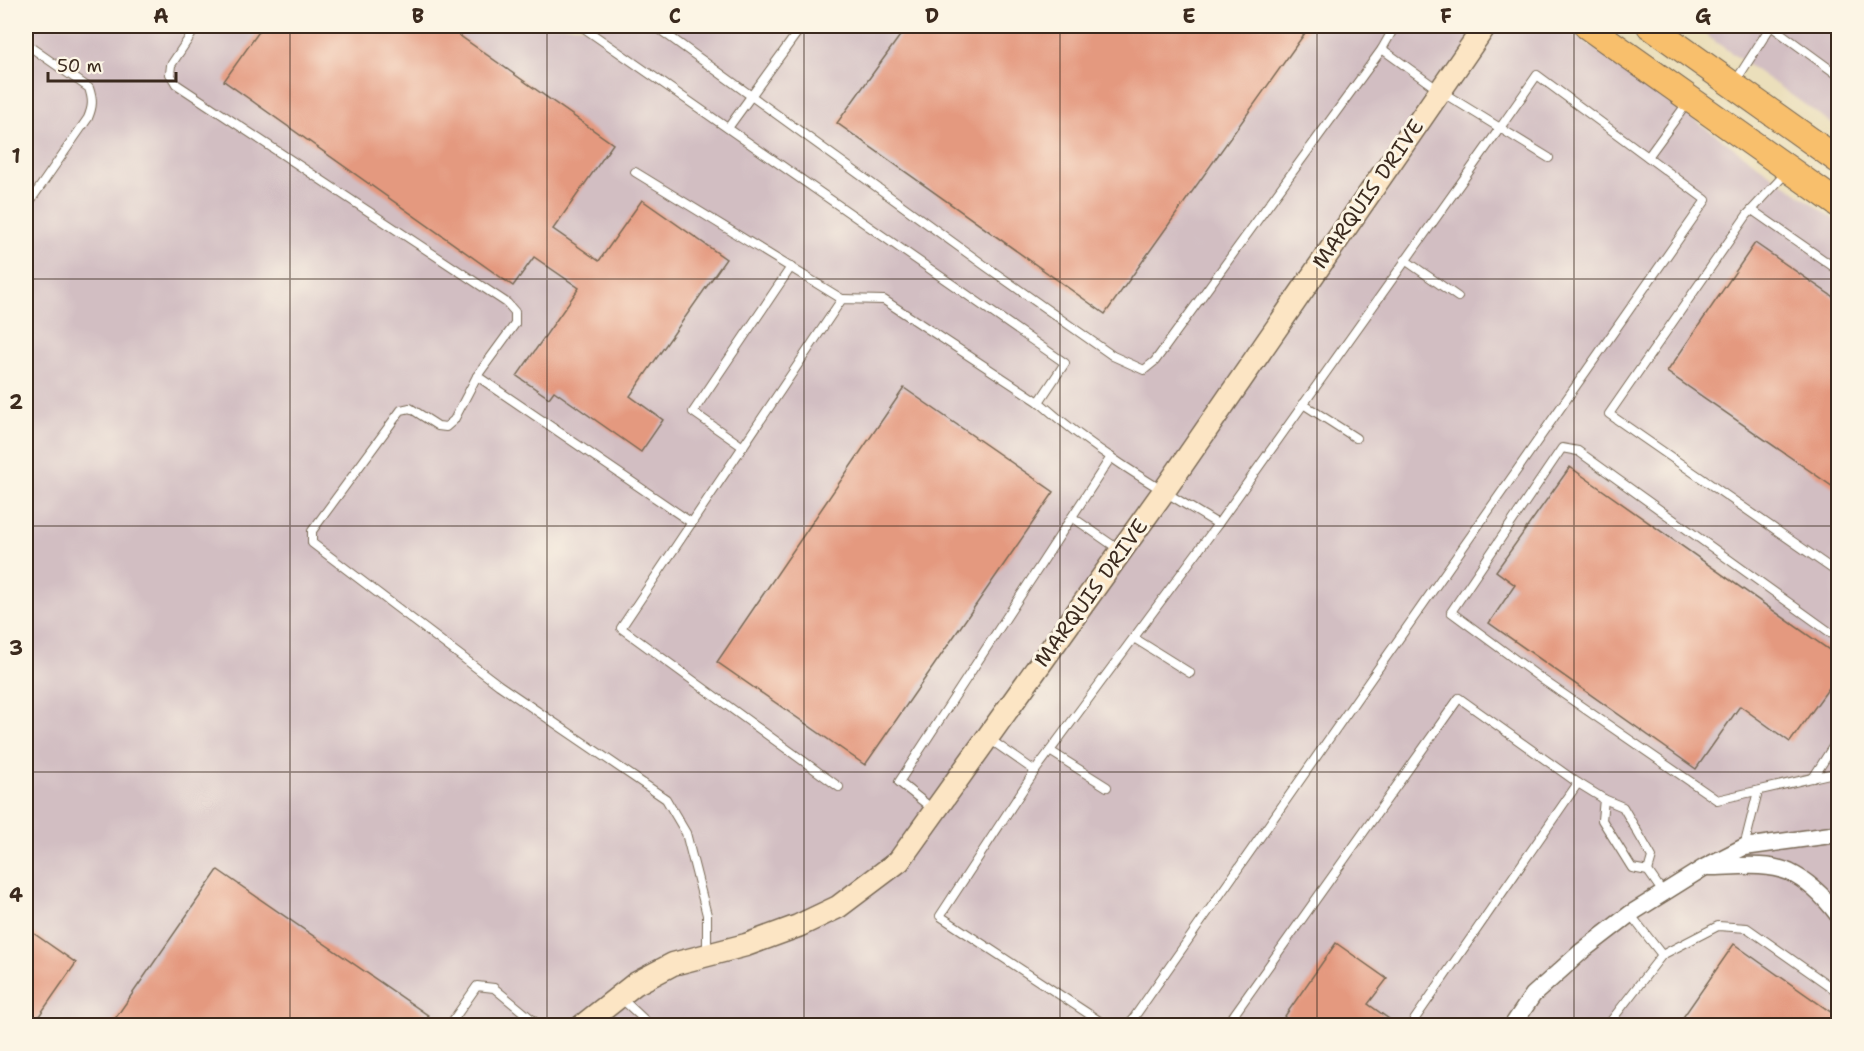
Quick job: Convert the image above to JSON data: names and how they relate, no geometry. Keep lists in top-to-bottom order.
{
  "streets": {
    "street": ["MARQUIS DRIVE"]
  },
  "scale_bar": "50 m",
  "grid": {
    "columns": [
      "A",
      "B",
      "C",
      "D",
      "E",
      "F",
      "G"
    ],
    "rows": [
      "1",
      "2",
      "3",
      "4"
    ]
  }
}
